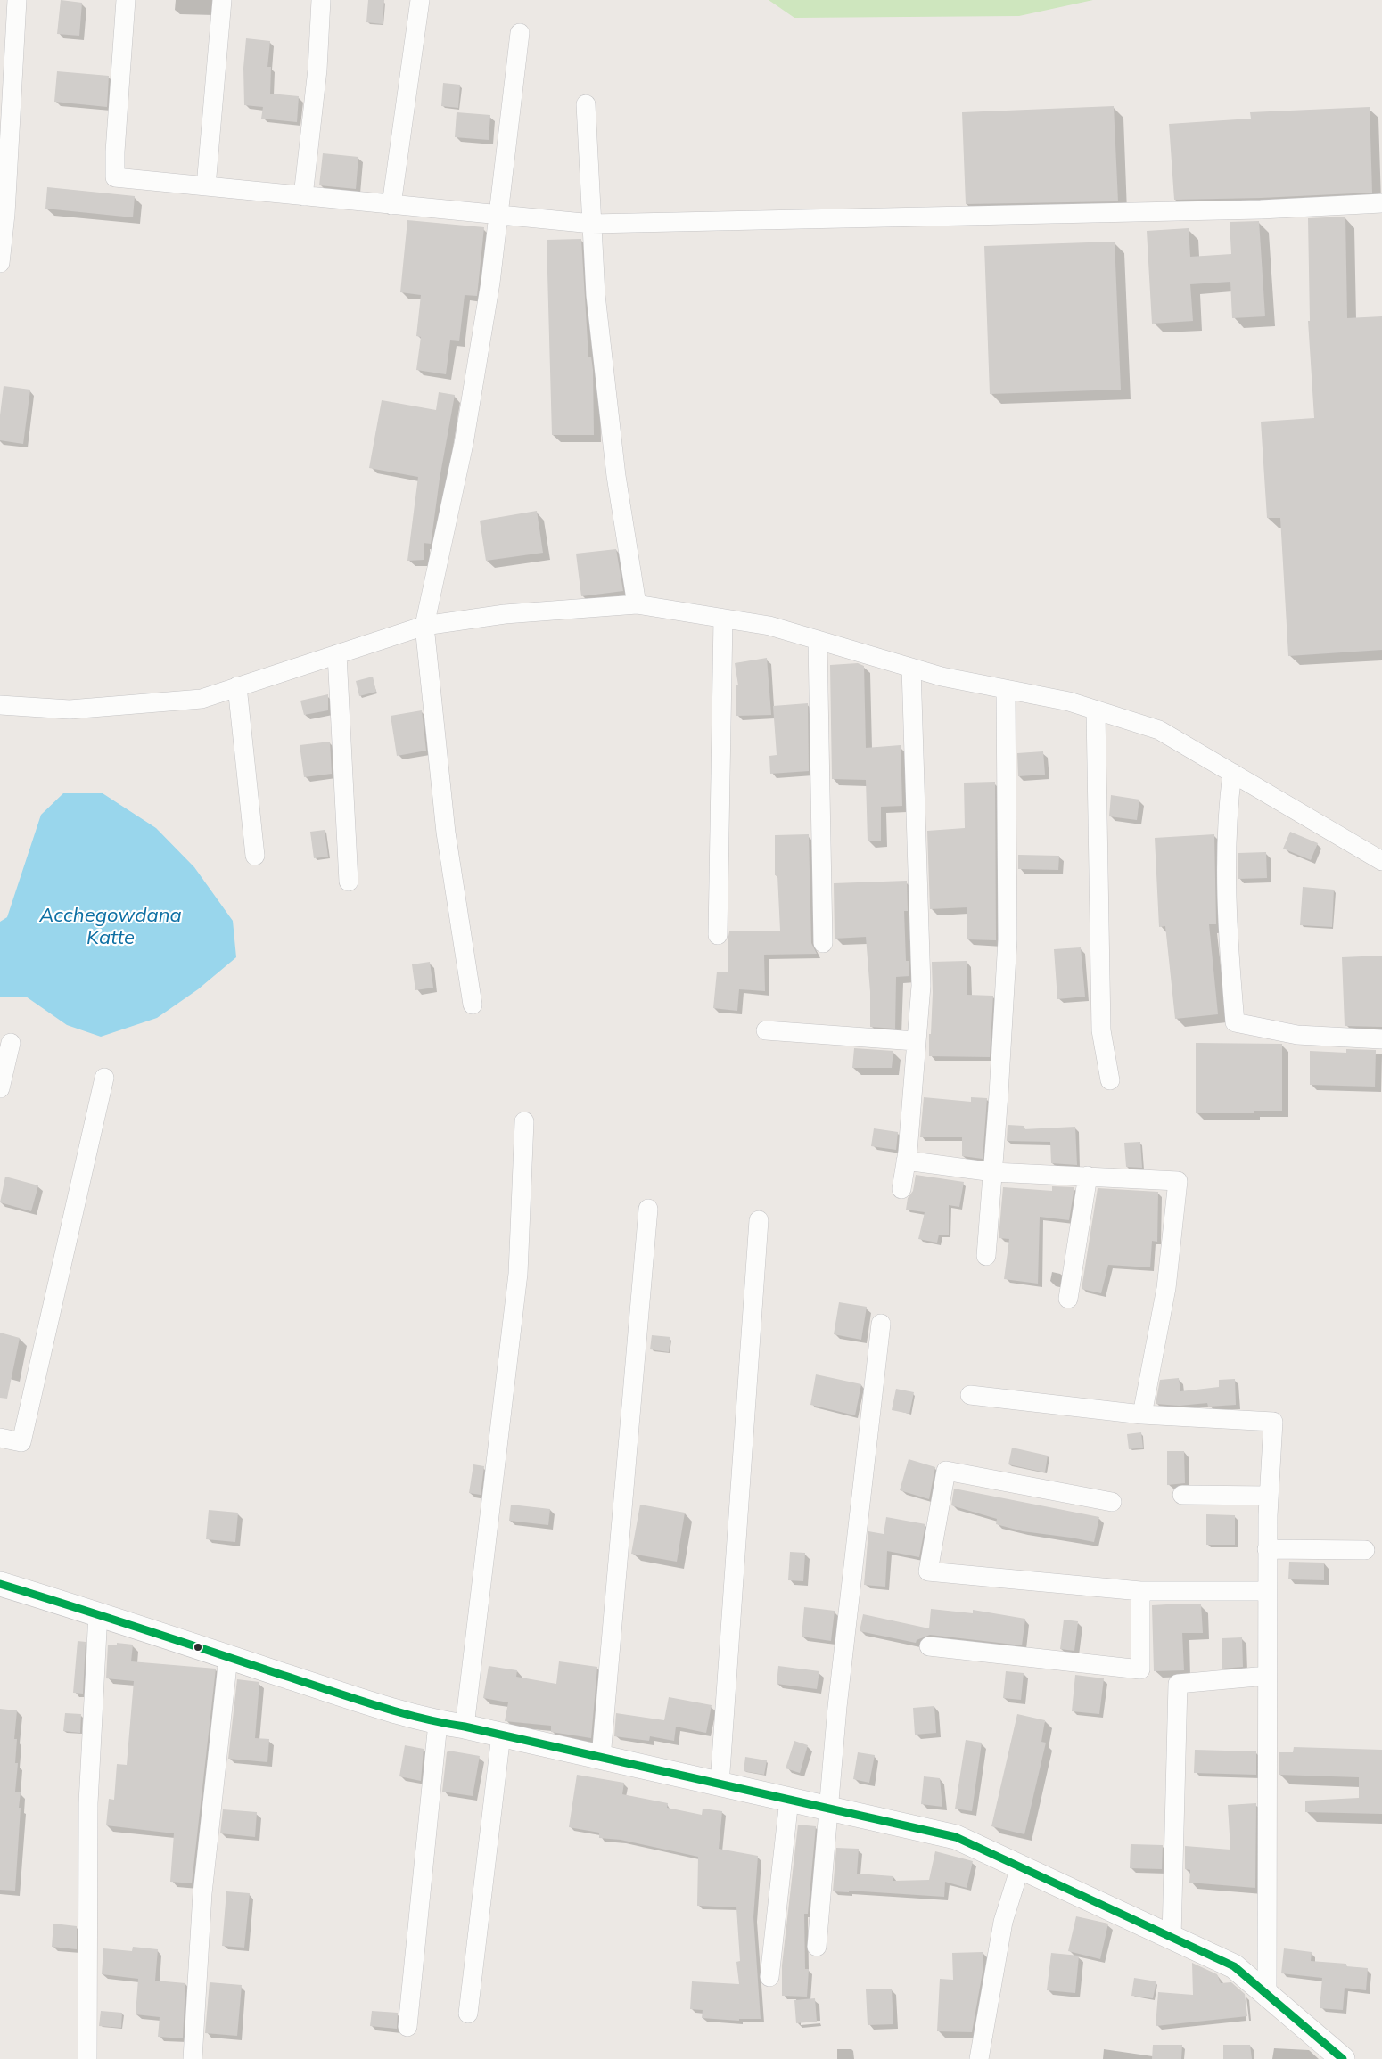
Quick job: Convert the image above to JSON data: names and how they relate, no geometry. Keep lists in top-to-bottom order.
{
  "water": ["Acchegowdana Katte"]
}
